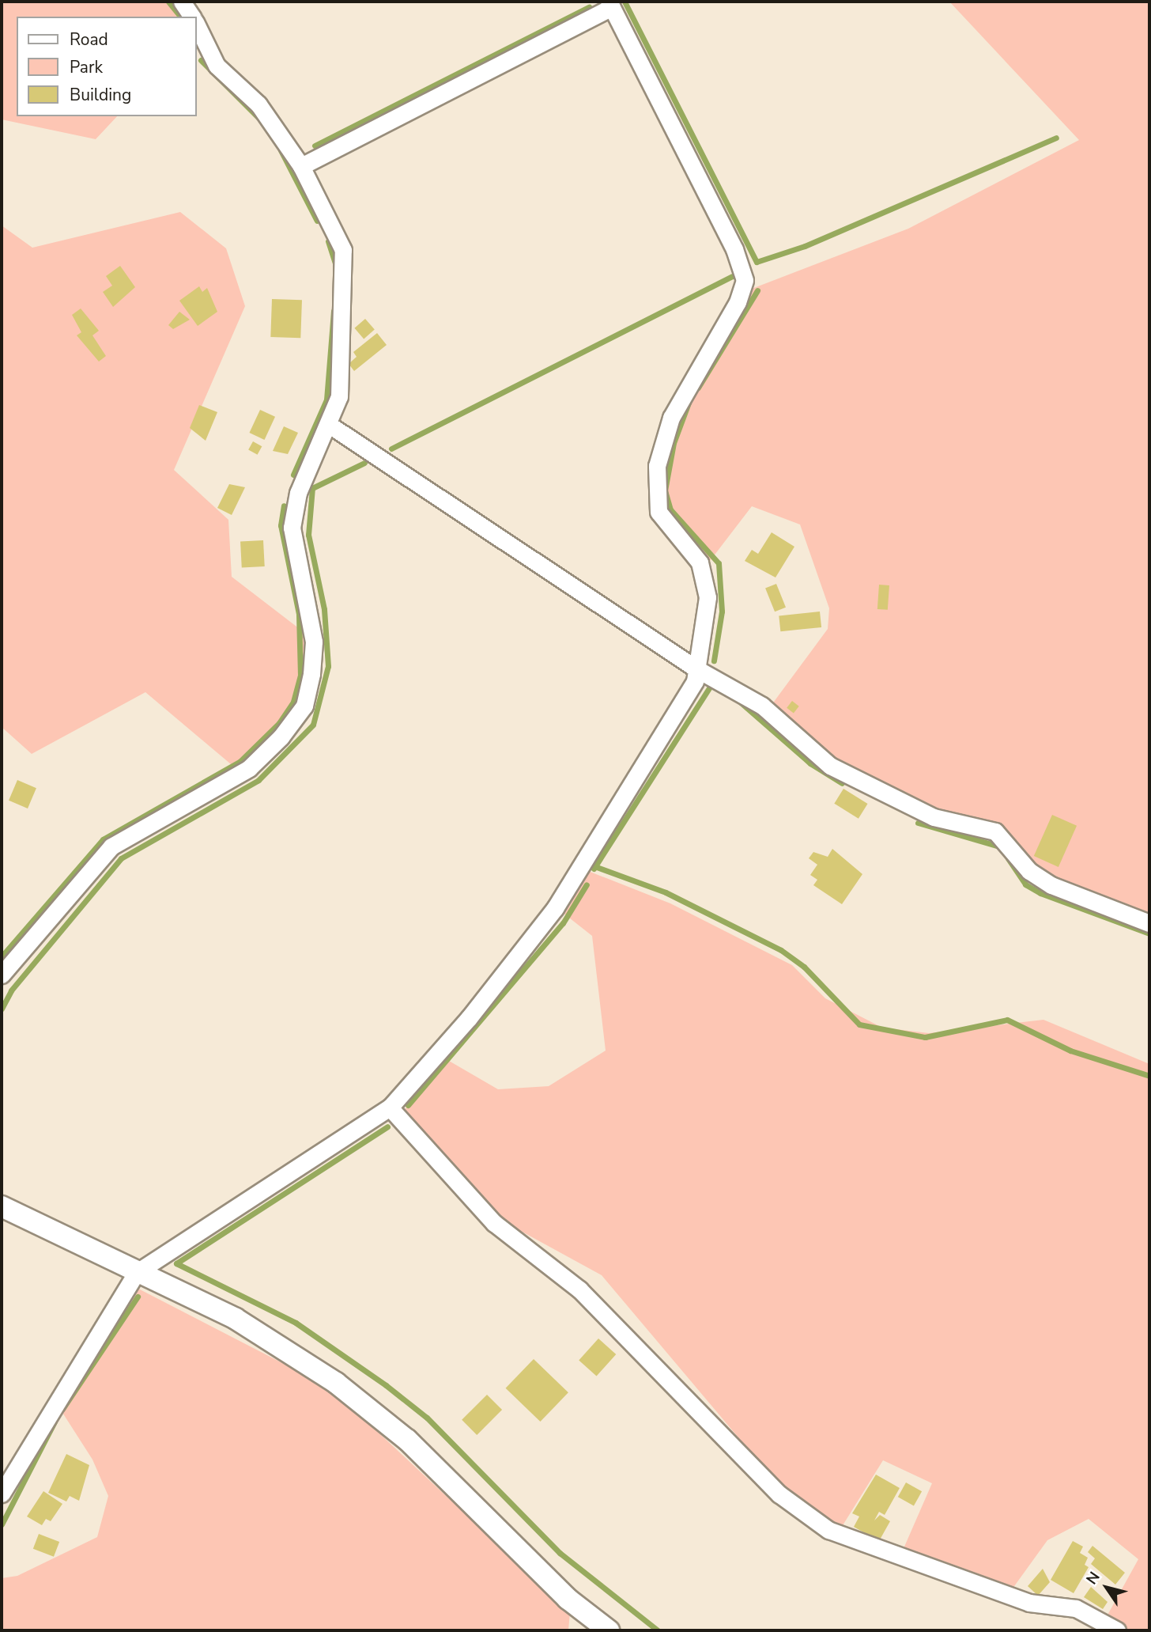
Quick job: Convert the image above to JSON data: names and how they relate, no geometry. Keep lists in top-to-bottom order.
{
  "legend": ["Road", "Park", "Building"],
  "north": "top left"
}
